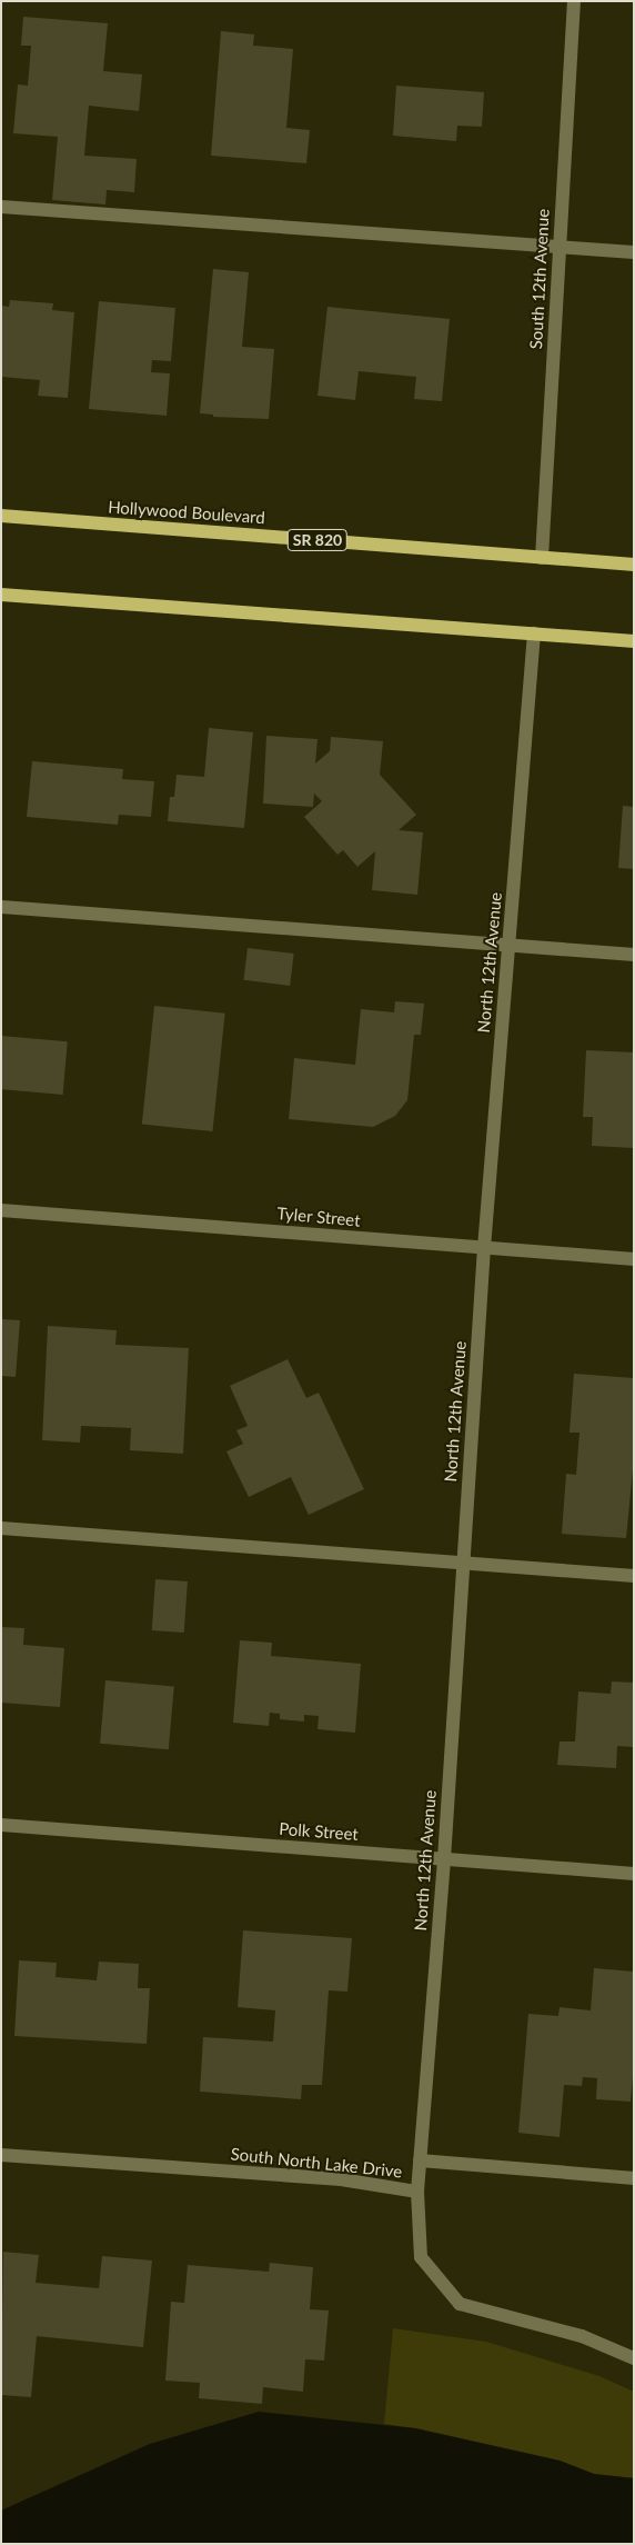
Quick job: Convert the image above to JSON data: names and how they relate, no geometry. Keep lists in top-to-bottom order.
{
  "streets": {
    "main road": ["Hollywood Boulevard", "SR 820"],
    "street": [
      "South 12th Avenue",
      "North 12th Avenue",
      "Tyler Street",
      "Polk Street",
      "South North Lake Drive"
    ]
  },
  "crossings": [
    ["South 12th Avenue", "Hollywood Boulevard"],
    ["North 12th Avenue", "Tyler Street"],
    ["North 12th Avenue", "Polk Street"],
    ["North 12th Avenue", "South North Lake Drive"]
  ]
}
